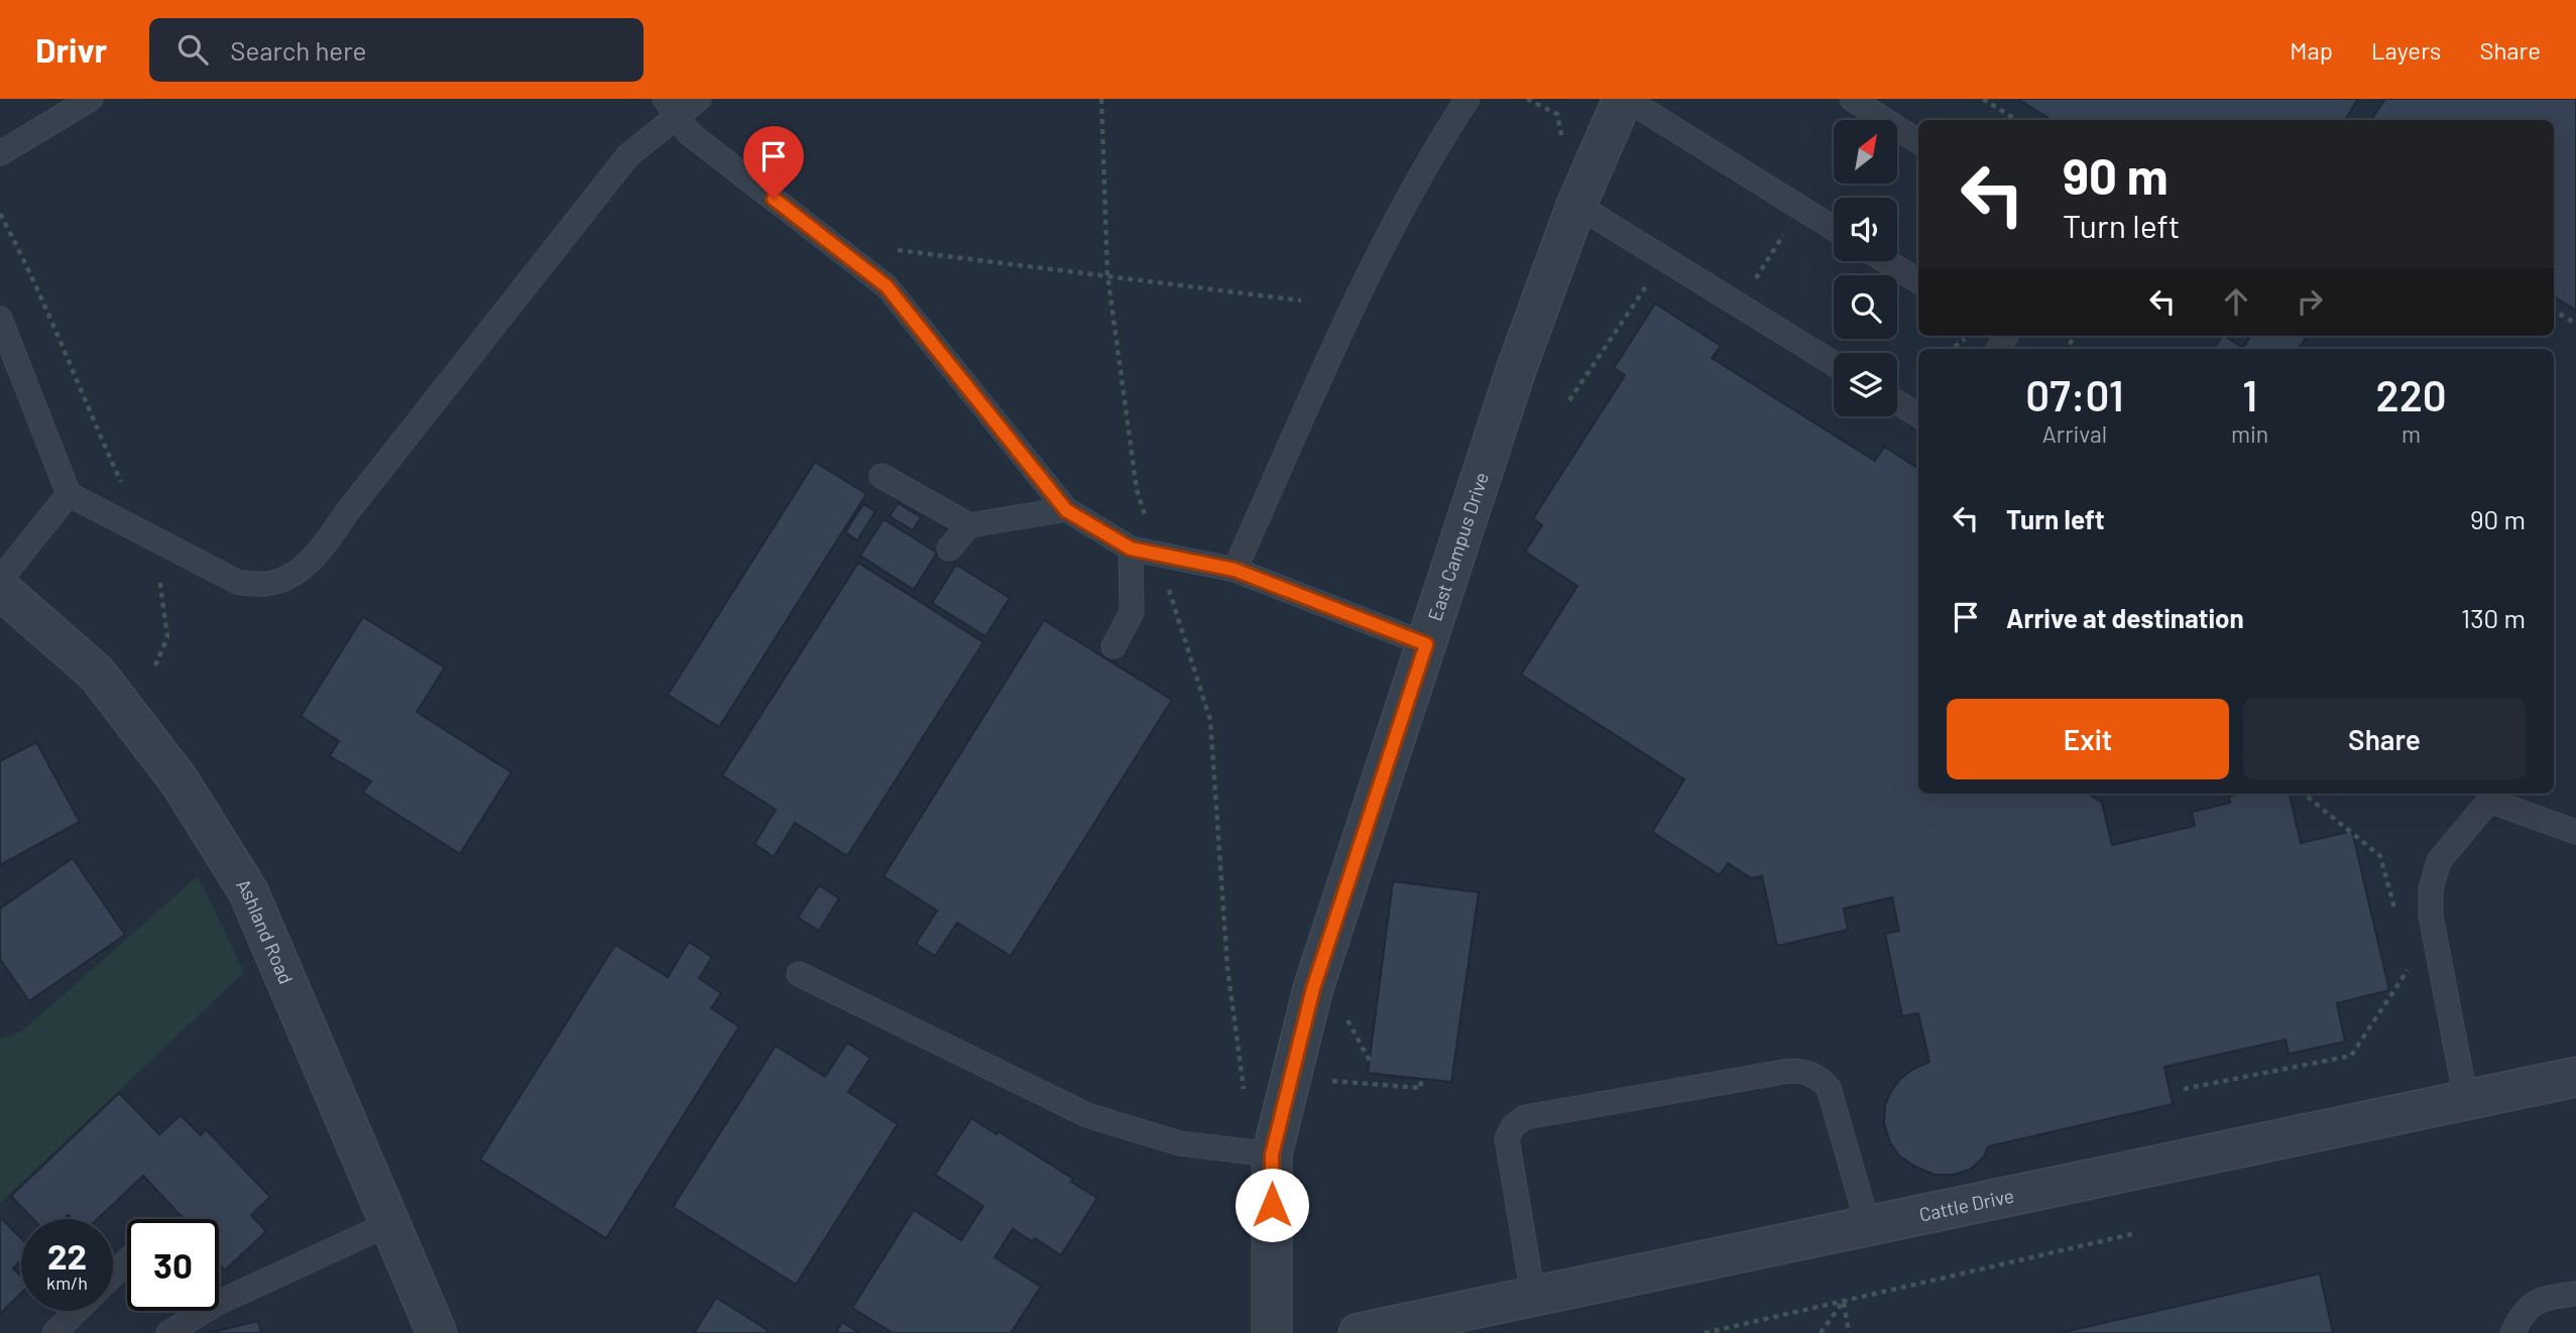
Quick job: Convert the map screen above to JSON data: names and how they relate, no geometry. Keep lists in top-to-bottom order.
{
  "streets": {
    "street": ["East Campus Drive", "Ashland Road", "Cattle Drive"]
  },
  "north": "top right",
  "page": {
    "header": "Drivr",
    "search": "Search here",
    "nav": ["Map", "Layers", "Share"],
    "turn": ["90 m", "Turn left"],
    "eta": [
      "07:01",
      "Arrival",
      "1",
      "min",
      "220",
      "m"
    ],
    "list": [
      {
        "name": "Turn left",
        "value": "90 m"
      },
      {
        "name": "Arrive at destination",
        "value": "130 m"
      }
    ],
    "buttons": ["Exit", "Share"],
    "speed": "22 km/h",
    "limit": "30"
  }
}
